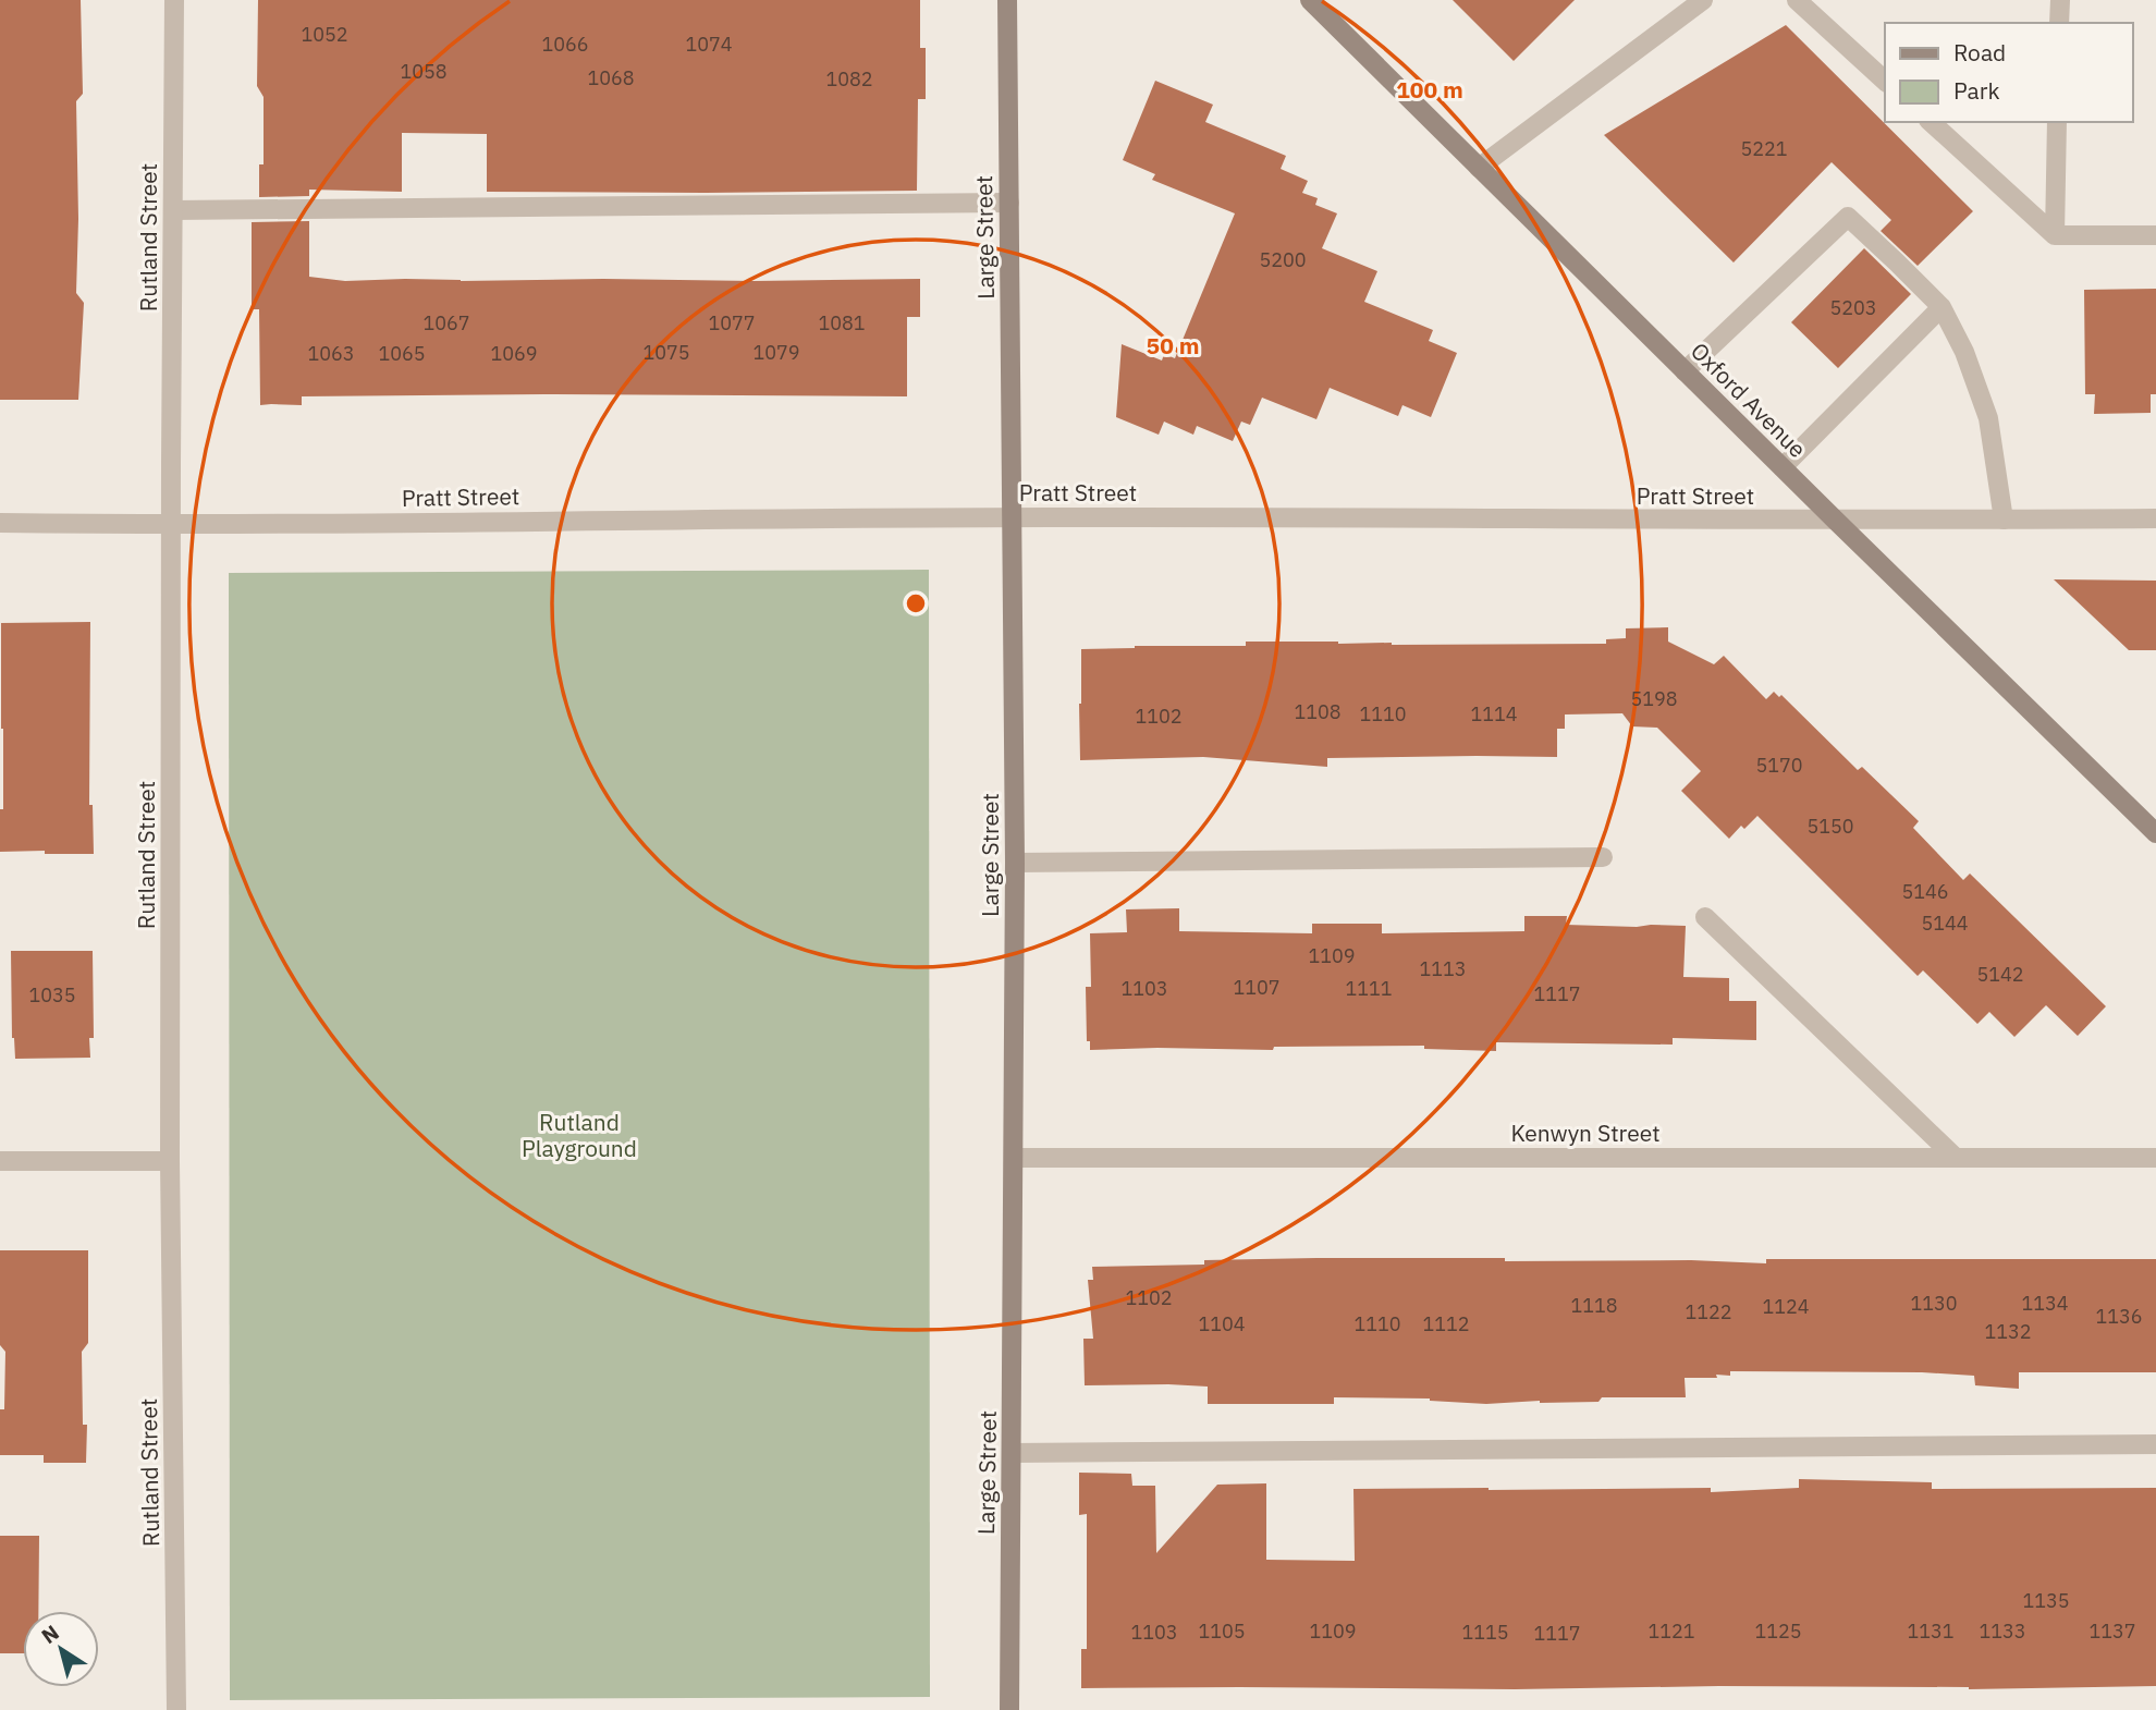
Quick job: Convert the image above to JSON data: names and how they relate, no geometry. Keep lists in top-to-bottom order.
{
  "streets": {
    "street": [
      "Rutland Street",
      "Large Street",
      "Oxford Avenue",
      "Pratt Street",
      "Kenwyn Street"
    ]
  },
  "crossings": [
    ["Rutland Street", "Pratt Street"],
    ["Large Street", "Pratt Street"],
    ["Large Street", "Kenwyn Street"],
    ["Oxford Avenue", "Pratt Street"]
  ],
  "parks": ["Rutland Playground"],
  "house_numbers": [
    "1052",
    "1066",
    "1074",
    "1058",
    "1068",
    "1082",
    "5221",
    "5200",
    "5203",
    "1067",
    "1077",
    "1081",
    "1075",
    "1079",
    "1063",
    "1065",
    "1069",
    "5198",
    "1108",
    "1110",
    "1114",
    "1102",
    "5170",
    "5150",
    "5146",
    "5144",
    "1109",
    "1113",
    "5142",
    "1107",
    "1103",
    "1111",
    "1117",
    "1035",
    "1102",
    "1130",
    "1134",
    "1118",
    "1124",
    "1122",
    "1136",
    "1104",
    "1110",
    "1112",
    "1132",
    "1135",
    "1105",
    "1109",
    "1121",
    "1125",
    "1131",
    "1133",
    "1137",
    "1103",
    "1115",
    "1117"
  ],
  "legend": ["Road", "Park"],
  "north": "top left",
  "rings": ["100 m", "50 m"]
}
